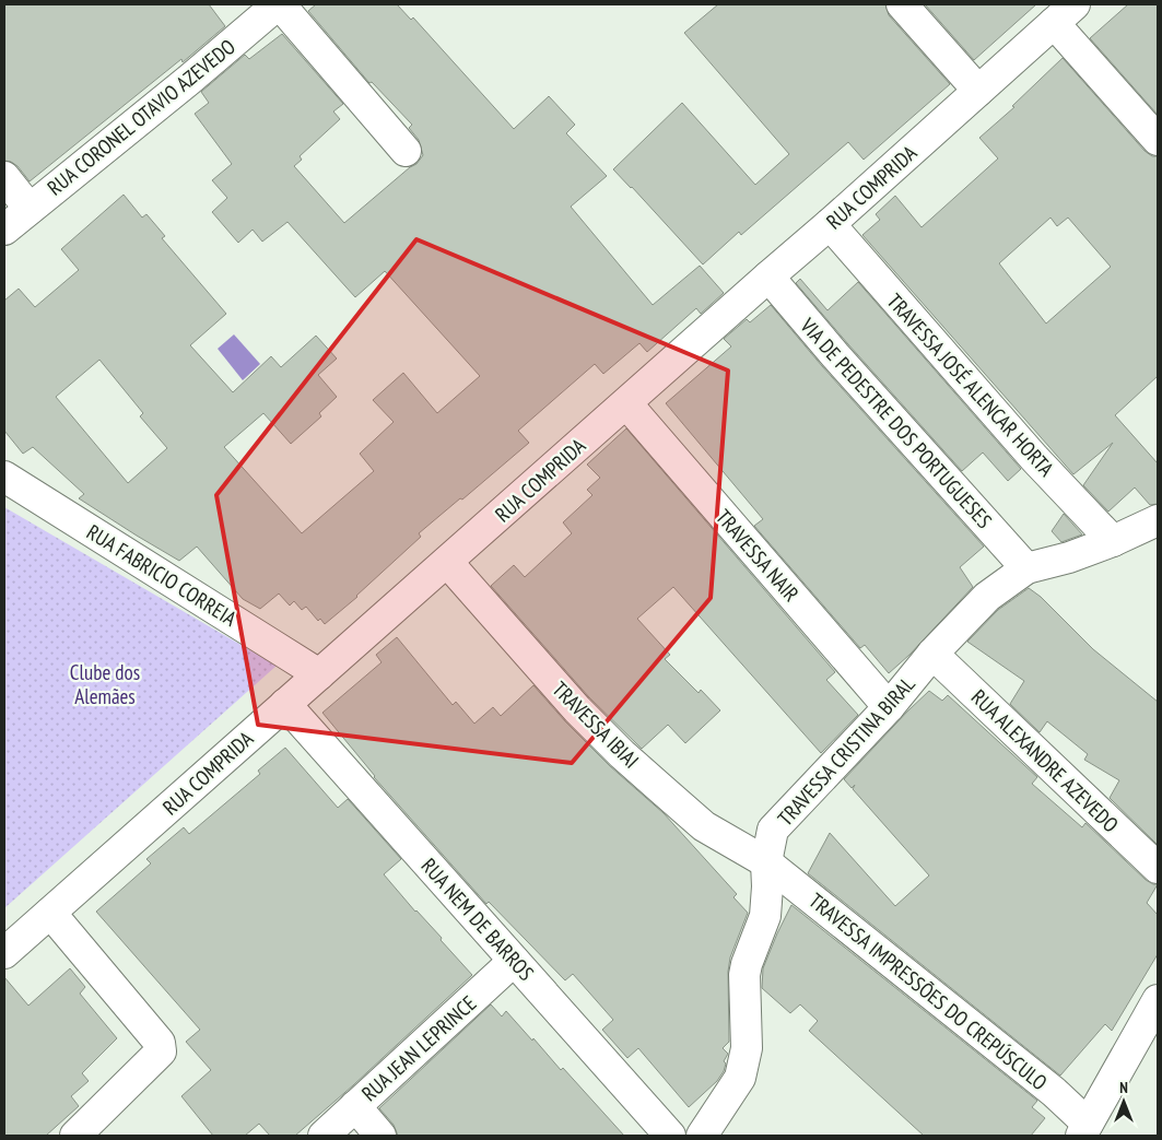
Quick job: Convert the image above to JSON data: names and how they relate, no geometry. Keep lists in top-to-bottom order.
{
  "streets": {
    "street": [
      "RUA CORONEL OTAVIO AZEVEDO",
      "RUA COMPRIDA",
      "TRAVESSA JOSÉ ALENCAR HORTA",
      "VIA DE PEDESTRE DOS PORTUGUESES",
      "TRAVESSA NAIR",
      "RUA FABRICIO CORREIA",
      "TRAVESSA IBIAI",
      "TRAVESSA CRISTINA BIRAL",
      "RUA ALEXANDRE AZEVEDO",
      "RUA NEM DE BARROS",
      "TRAVESSA IMPRESSÕES DO CREPÚSCULO",
      "RUA JEAN LEPRINCE"
    ]
  },
  "crossings": [
    ["RUA COMPRIDA", "TRAVESSA JOSÉ ALENCAR HORTA"],
    ["RUA COMPRIDA", "VIA DE PEDESTRE DOS PORTUGUESES"],
    ["RUA COMPRIDA", "TRAVESSA NAIR"],
    ["RUA COMPRIDA", "RUA FABRICIO CORREIA"],
    ["RUA COMPRIDA", "TRAVESSA IBIAI"],
    ["RUA COMPRIDA", "RUA NEM DE BARROS"],
    ["TRAVESSA JOSÉ ALENCAR HORTA", "TRAVESSA CRISTINA BIRAL"],
    ["VIA DE PEDESTRE DOS PORTUGUESES", "TRAVESSA CRISTINA BIRAL"],
    ["TRAVESSA NAIR", "TRAVESSA CRISTINA BIRAL"],
    ["TRAVESSA IBIAI", "TRAVESSA CRISTINA BIRAL"],
    ["TRAVESSA IBIAI", "TRAVESSA IMPRESSÕES DO CREPÚSCULO"],
    ["TRAVESSA CRISTINA BIRAL", "RUA ALEXANDRE AZEVEDO"],
    ["TRAVESSA CRISTINA BIRAL", "TRAVESSA IMPRESSÕES DO CREPÚSCULO"],
    ["RUA NEM DE BARROS", "RUA JEAN LEPRINCE"]
  ],
  "parks": ["Clube dos Alemães"],
  "north": "top"
}
